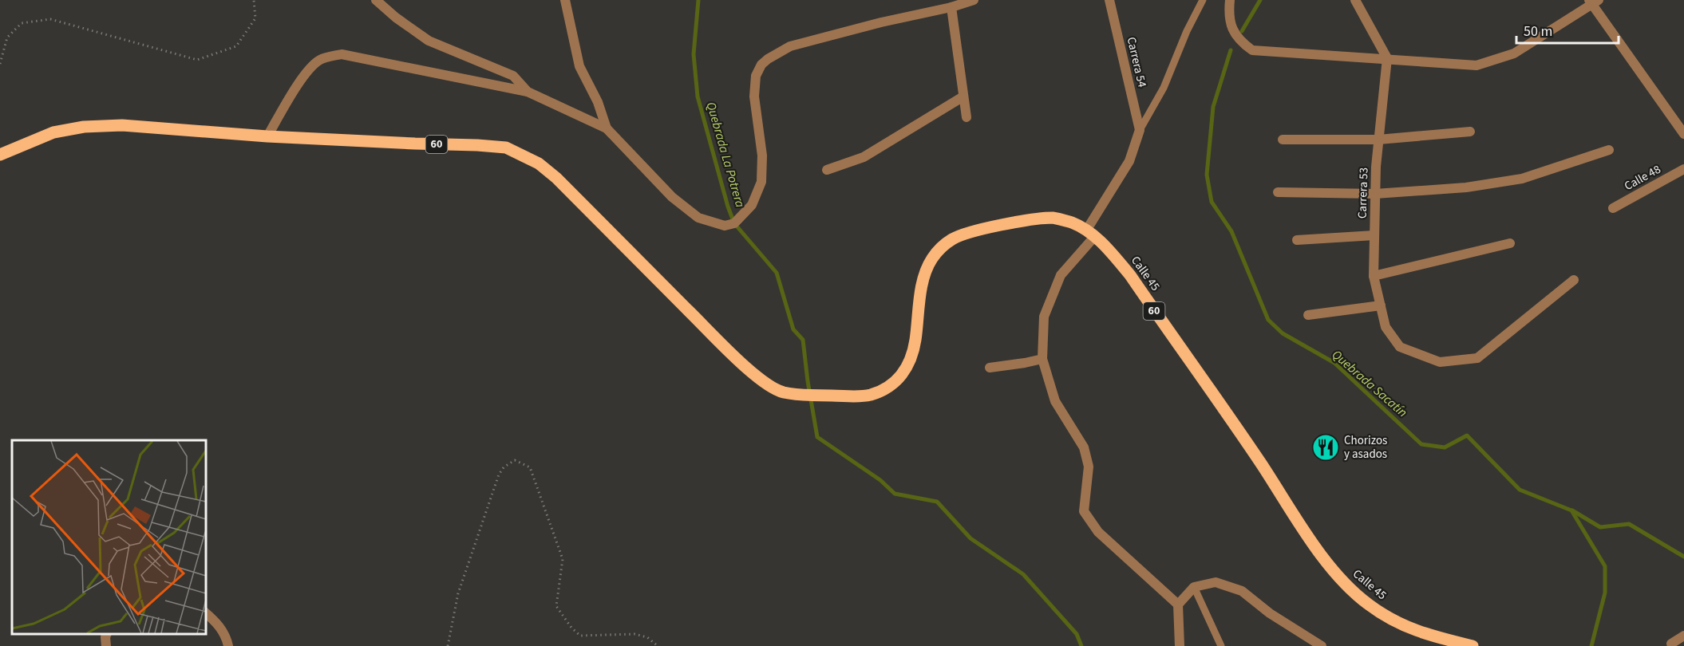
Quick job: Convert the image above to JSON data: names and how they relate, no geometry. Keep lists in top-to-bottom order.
{
  "streets": {
    "main road": ["60", "Calle 45"],
    "street": ["Carrera 54", "Calle 48", "Carrera 53"]
  },
  "crossings": [
    ["60", "Calle 45"]
  ],
  "water": ["Quebrada La Potrera", "Quebrada Sacatín"],
  "places": {
    "restaurant": ["Chorizos y asados"]
  },
  "scale_bar": "50 m"
}
